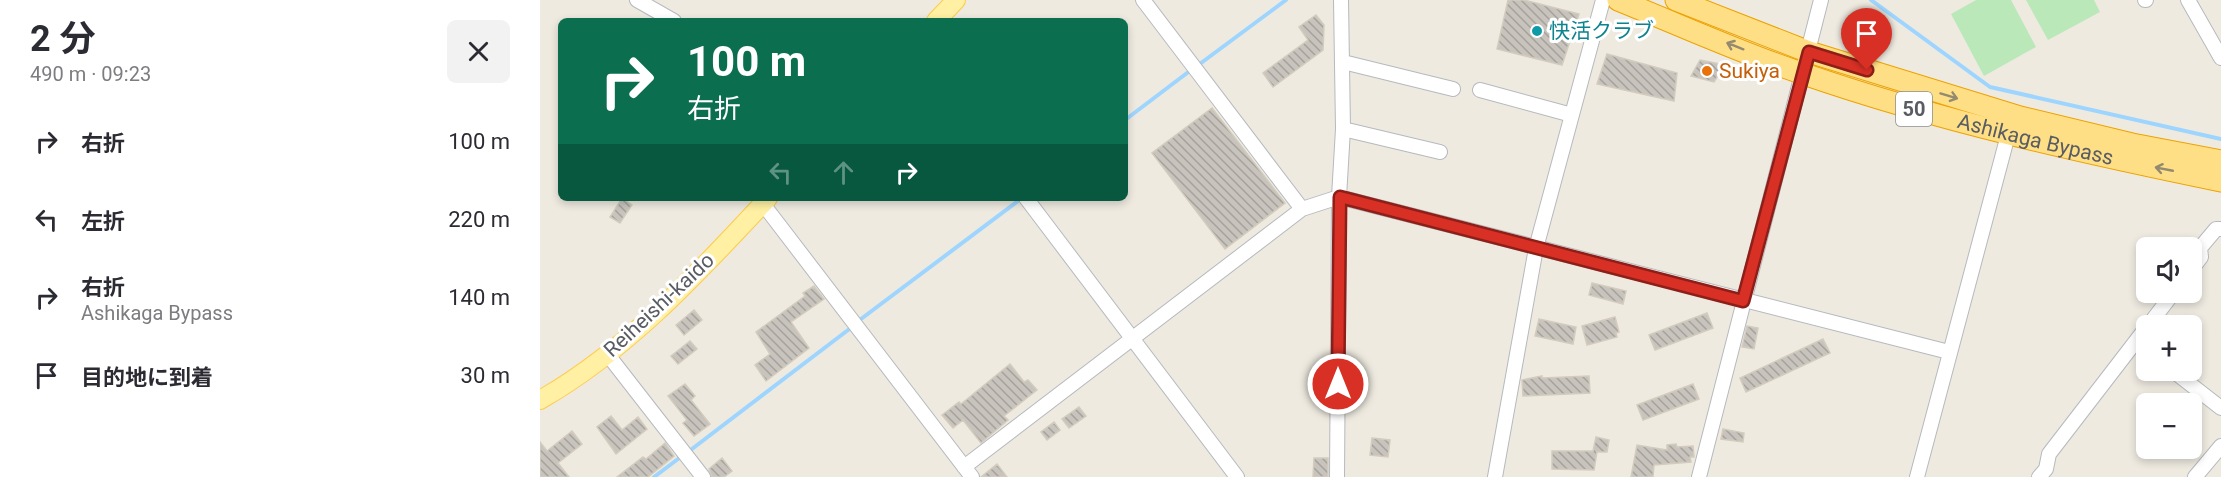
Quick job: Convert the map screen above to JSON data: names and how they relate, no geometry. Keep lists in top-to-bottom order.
{
  "streets": {
    "highway": ["50", "Ashikaga Bypass"],
    "main road": ["Reiheishi-kaido"]
  },
  "places": ["快活クラブ", "Sukiya"],
  "page": {
    "heading": ["2 分", "490 m · 09:23"],
    "turn": ["100 m", "右折"],
    "list": [
      {
        "name": "右折",
        "value": "100 m"
      },
      {
        "name": "左折",
        "value": "220 m"
      },
      {
        "name": "右折",
        "note": "Ashikaga Bypass",
        "value": "140 m"
      },
      {
        "name": "目的地に到着",
        "value": "30 m"
      }
    ],
    "map_buttons": ["+", "−"]
  }
}
